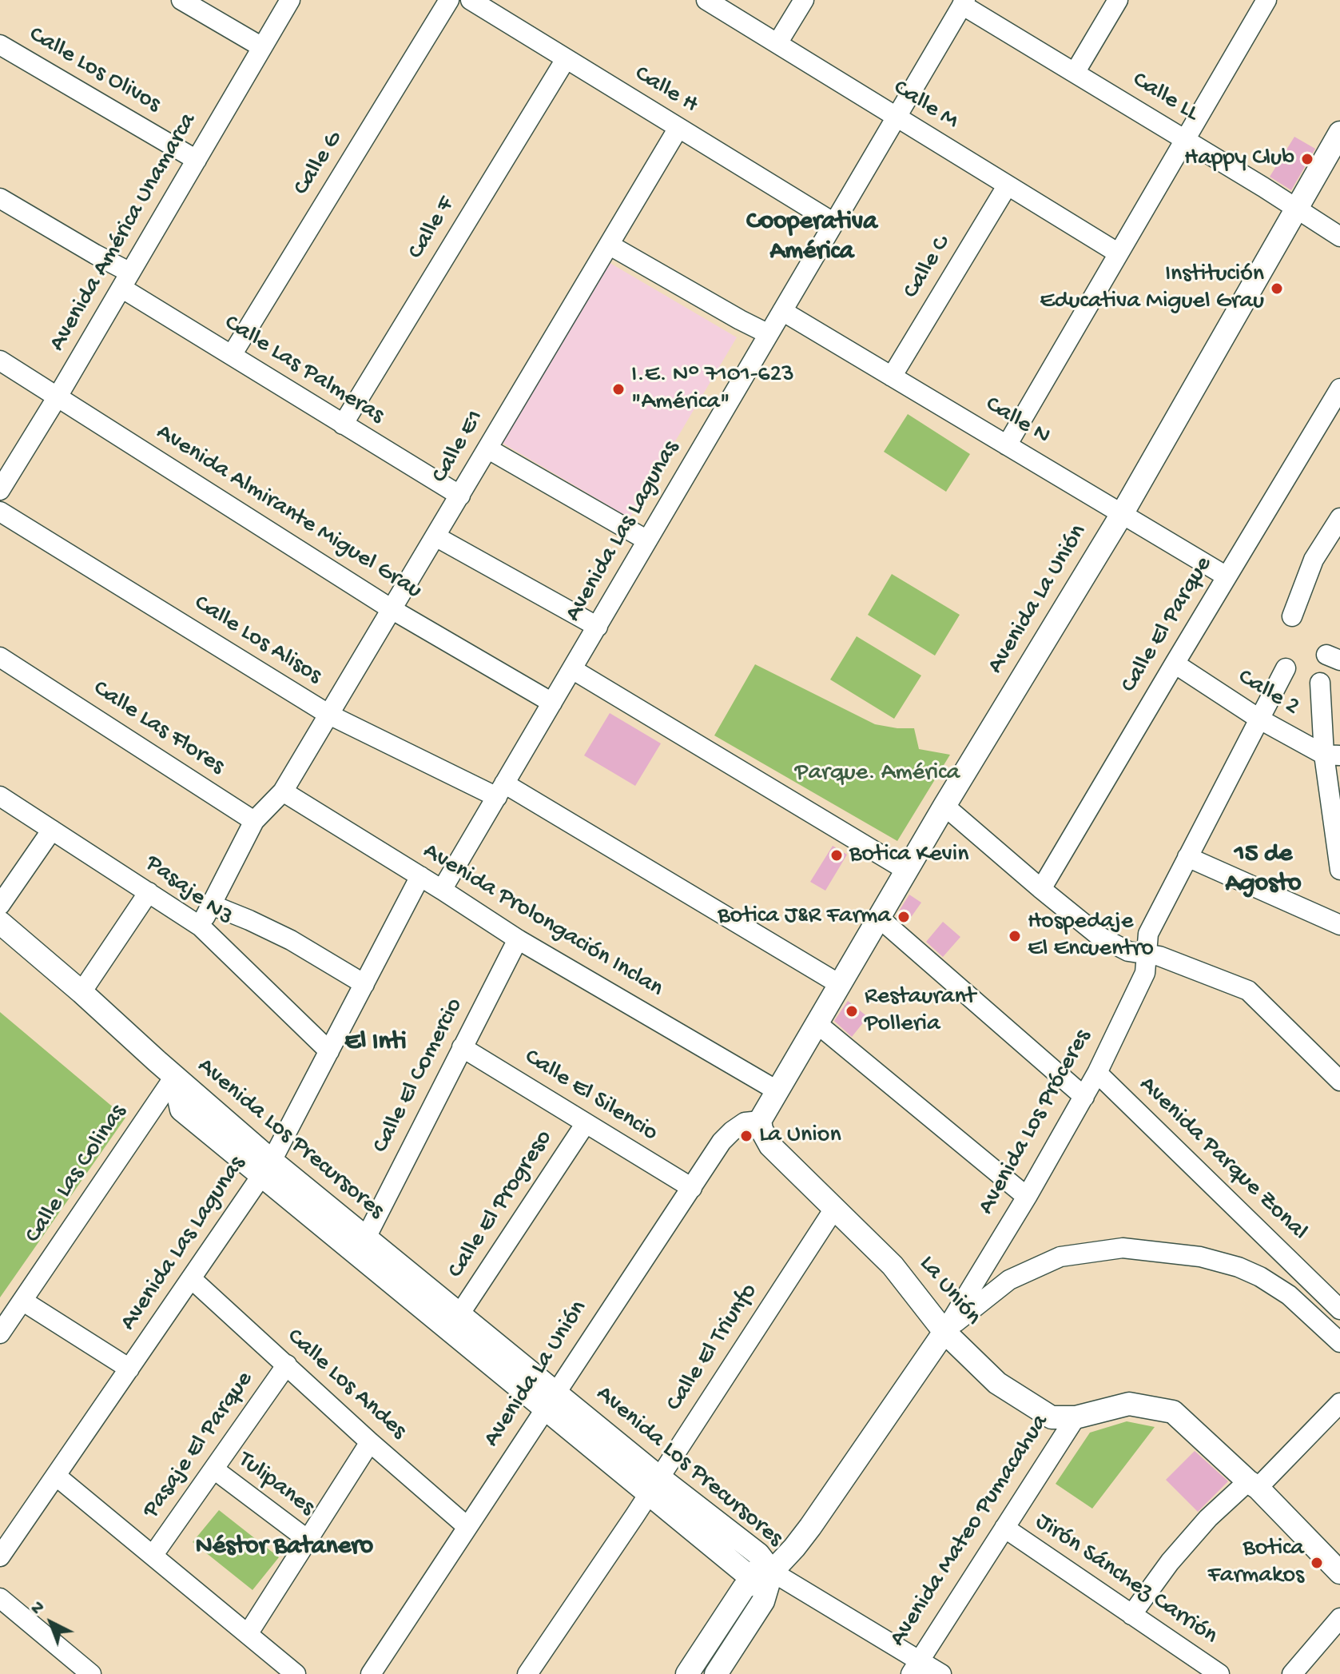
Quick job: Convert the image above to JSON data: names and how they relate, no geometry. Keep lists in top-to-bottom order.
{
  "streets": {
    "street": [
      "Calle Los Olivos",
      "Calle H",
      "Calle LL",
      "Calle M",
      "Calle G",
      "Calle F",
      "Avenida América Unamarca",
      "Calle C",
      "Calle Las Palmeras",
      "Calle N",
      "Calle E1",
      "Avenida Almirante Miguel Grau",
      "Avenida Las Lagunas",
      "Avenida La Unión",
      "Calle El Parque",
      "Calle Los Alisos",
      "Calle 2",
      "Calle Las Flores",
      "Pasaje N3",
      "Avenida Prolongación Inclan",
      "Calle El Comercio",
      "Calle El Silencio",
      "Avenida Los Próceres",
      "Avenida Los Precursores",
      "Avenida Parque Zonal",
      "Calle Las Colinas",
      "Calle El Progreso",
      "La Unión",
      "Calle El Triunfo",
      "Calle Los Andes",
      "Pasaje El Parque",
      "Tulipanes",
      "Avenida Mateo Pumacahua",
      "Jirón Sánchez Carrión"
    ]
  },
  "crossings": [
    ["Calle Los Olivos", "Avenida América Unamarca"],
    ["Calle H", "Calle F"],
    ["Calle H", "Calle E1"],
    ["Calle H", "Avenida Las Lagunas"],
    ["Calle LL", "Avenida Las Lagunas"],
    ["Calle LL", "Avenida La Unión"],
    ["Calle M", "Calle C"],
    ["Calle M", "Avenida Las Lagunas"],
    ["Calle G", "Calle Las Palmeras"],
    ["Calle F", "Calle Las Palmeras"],
    ["Avenida América Unamarca", "Calle Las Palmeras"],
    ["Avenida América Unamarca", "Avenida Almirante Miguel Grau"],
    ["Calle C", "Calle N"],
    ["Calle Las Palmeras", "Calle E1"],
    ["Calle N", "Avenida Las Lagunas"],
    ["Calle N", "Avenida La Unión"],
    ["Calle N", "Calle El Parque"],
    ["Calle E1", "Avenida Almirante Miguel Grau"],
    ["Calle E1", "Calle Los Alisos"],
    ["Calle E1", "Avenida Prolongación Inclan"],
    ["Avenida Almirante Miguel Grau", "Avenida Las Lagunas"],
    ["Avenida Las Lagunas", "Calle Los Alisos"],
    ["Avenida Las Lagunas", "Pasaje N3"],
    ["Avenida Las Lagunas", "Avenida Prolongación Inclan"],
    ["Avenida Las Lagunas", "Avenida Los Precursores"],
    ["Avenida Las Lagunas", "Calle Los Andes"],
    ["Avenida La Unión", "Calle Los Alisos"],
    ["Avenida La Unión", "Avenida Prolongación Inclan"],
    ["Avenida La Unión", "Calle El Silencio"],
    ["Avenida La Unión", "Avenida Los Precursores"],
    ["Avenida La Unión", "La Unión"],
    ["Avenida La Unión", "Calle Los Andes"],
    ["Calle El Parque", "Calle 2"],
    ["Calle 2", "Avenida Los Próceres"],
    ["Avenida Prolongación Inclan", "Calle El Comercio"],
    ["Calle El Comercio", "Calle El Silencio"],
    ["Calle El Comercio", "Avenida Los Precursores"],
    ["Calle El Silencio", "Calle El Progreso"],
    ["Avenida Los Próceres", "Avenida Los Precursores"],
    ["Avenida Los Próceres", "Avenida Parque Zonal"],
    ["Avenida Los Próceres", "La Unión"],
    ["Avenida Los Precursores", "Calle Las Colinas"],
    ["Avenida Los Precursores", "Calle El Progreso"],
    ["Avenida Los Precursores", "Calle El Triunfo"],
    ["Avenida Los Precursores", "Avenida Mateo Pumacahua"],
    ["La Unión", "Calle El Triunfo"],
    ["La Unión", "Avenida Mateo Pumacahua"],
    ["Calle Los Andes", "Pasaje El Parque"],
    ["Pasaje El Parque", "Tulipanes"],
    ["Avenida Mateo Pumacahua", "Jirón Sánchez Carrión"]
  ],
  "districts": [
    "Cooperativa América",
    "15 de Agosto",
    "El Inti",
    "Néstor Batanero"
  ],
  "parks": ["Parque. América"],
  "places": [
    "Happy Club",
    "Institución Educativa Miguel Grau",
    "I.E. N° 7101-623 \"América\"",
    "Botica Kevin",
    "Botica J&R Farma",
    "Hospedaje El Encuentro",
    "Restaurant Polleria",
    "La Union",
    "Botica Farmakos"
  ],
  "north": "top left"
}
